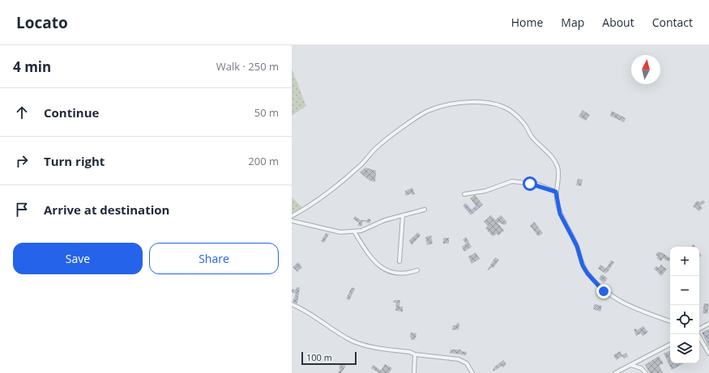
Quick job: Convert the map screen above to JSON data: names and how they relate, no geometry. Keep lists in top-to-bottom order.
{
  "scale_bar": "100 m",
  "north": "top",
  "page": {
    "header": "Locato",
    "nav": [
      "Home",
      "Map",
      "About",
      "Contact"
    ],
    "heading": ["4 min", "Walk · 250 m"],
    "list": [
      ["Continue", "50 m"],
      ["Turn right", "200 m"],
      "Arrive at destination"
    ],
    "buttons": ["Save", "Share"],
    "map_buttons": ["+", "−"],
    "scale": "100 m"
  }
}
